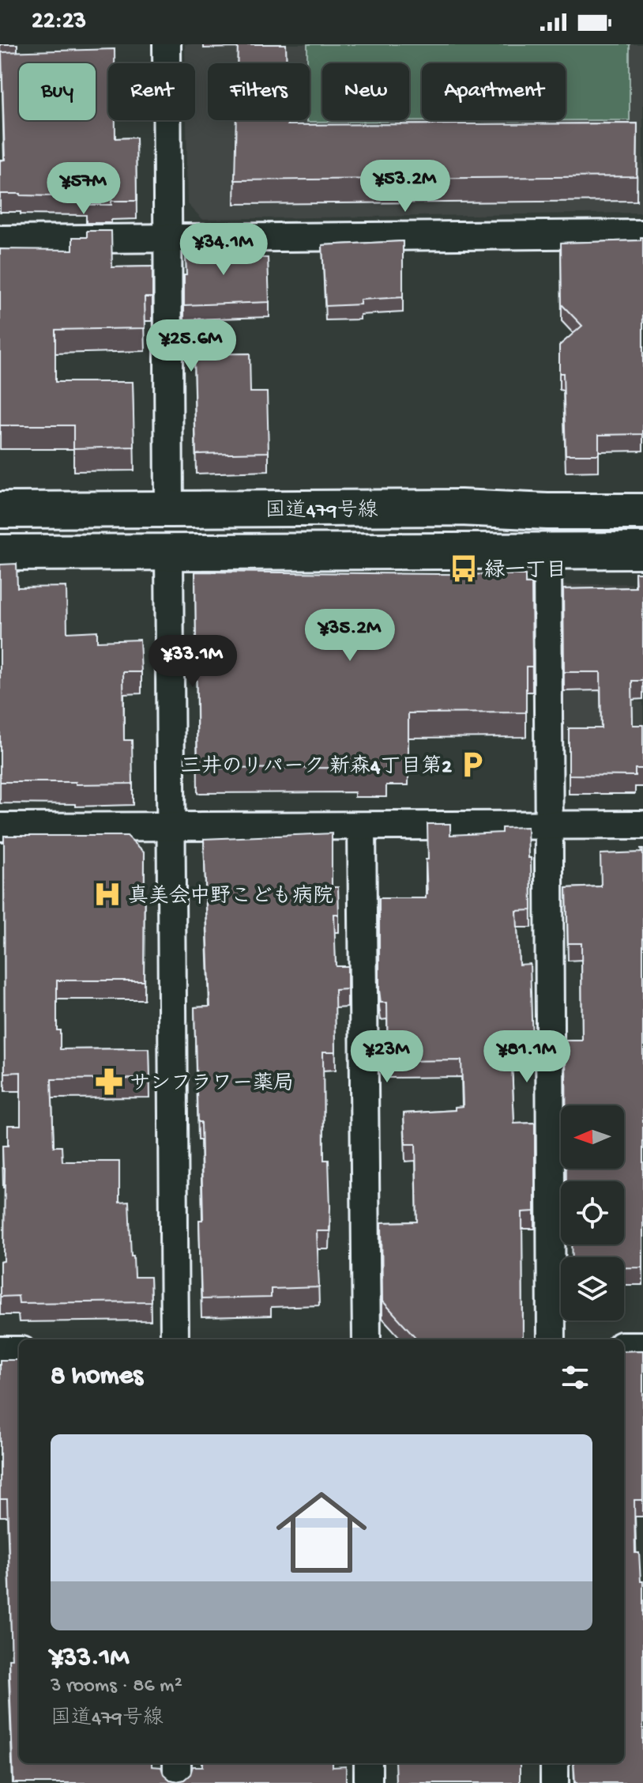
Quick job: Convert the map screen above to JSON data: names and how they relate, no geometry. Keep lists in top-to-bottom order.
{
  "streets": {
    "highway": ["国道479号線"]
  },
  "places": {
    "bus stop": ["緑一丁目"],
    "parking": ["三井のリパーク 新森4丁目第2"],
    "hospital": ["真美会中野こども病院"],
    "pharmacy": ["サンフラワー薬局"]
  },
  "north": "left",
  "page": {
    "status": "22:23",
    "chip": [
      "Buy",
      "Rent",
      "Filters",
      "New",
      "Apartment"
    ],
    "price": [
      "¥53.2M",
      "¥57M",
      "¥34.1M",
      "¥25.6M",
      "¥35.2M",
      "¥33.1M",
      "¥23M",
      "¥81.1M"
    ],
    "heading": "8 homes",
    "list": [
      {
        "name": "¥33.1M",
        "note": "3 rooms · 86 m² · 国道479号線"
      }
    ]
  }
}
